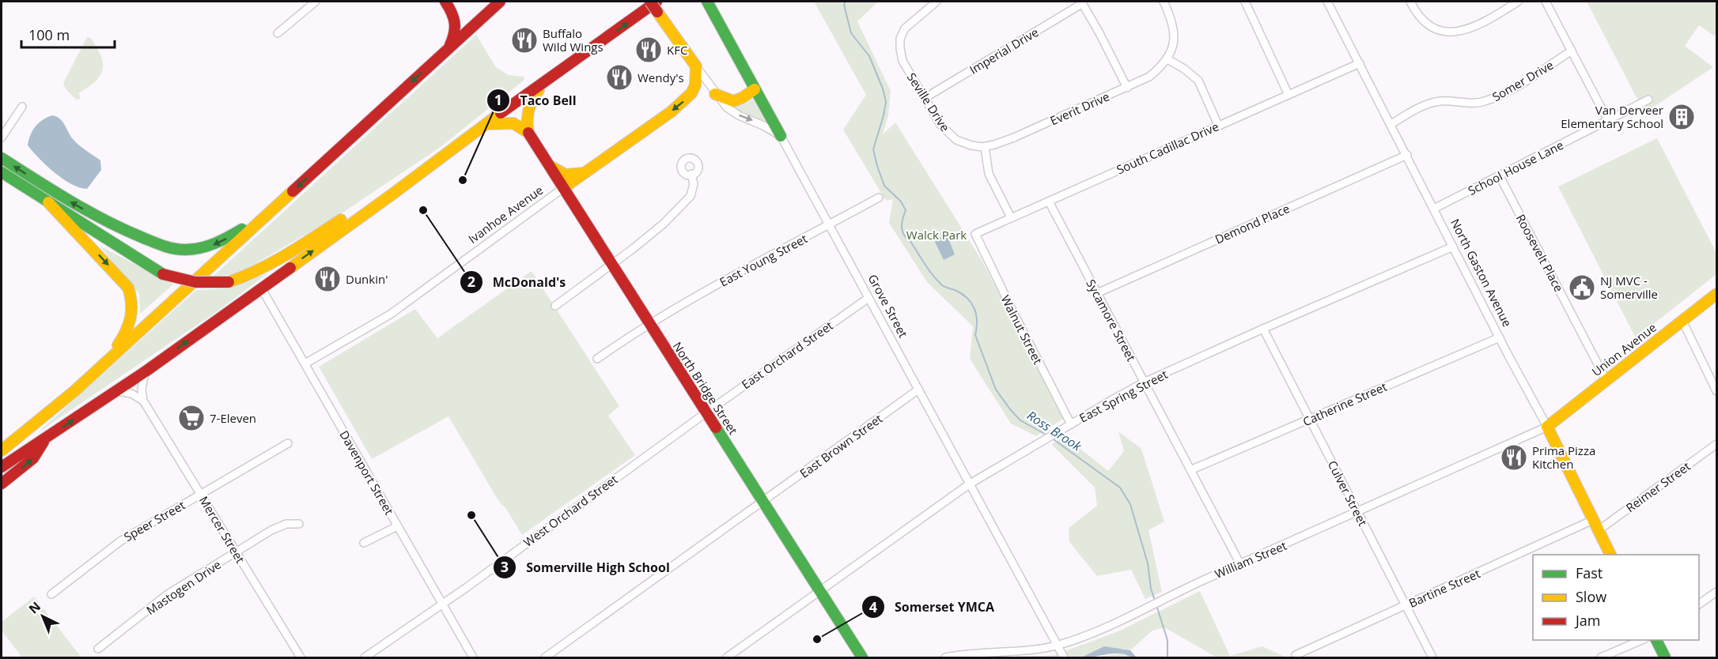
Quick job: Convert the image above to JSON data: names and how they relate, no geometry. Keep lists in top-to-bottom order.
{
  "streets": {
    "main road": [
      "Ivanhoe Avenue",
      "North Gaston Avenue",
      "Union Avenue",
      "North Bridge Street"
    ],
    "street": [
      "Imperial Drive",
      "Somer Drive",
      "Seville Drive",
      "Everit Drive",
      "South Cadillac Drive",
      "School House Lane",
      "Demond Place",
      "Roosevelt Place",
      "East Young Street",
      "Grove Street",
      "Sycamore Street",
      "Walnut Street",
      "East Orchard Street",
      "East Spring Street",
      "Catherine Street",
      "East Brown Street",
      "Davenport Street",
      "Reimer Street",
      "Culver Street",
      "West Orchard Street",
      "Speer Street",
      "Mercer Street",
      "William Street",
      "Mastogen Drive",
      "Bartine Street"
    ]
  },
  "crossings": [
    ["Imperial Drive", "Seville Drive"],
    ["Somer Drive", "North Gaston Avenue"],
    ["Seville Drive", "Everit Drive"],
    ["South Cadillac Drive", "North Gaston Avenue"],
    ["South Cadillac Drive", "Sycamore Street"],
    ["South Cadillac Drive", "Walnut Street"],
    ["School House Lane", "Roosevelt Place"],
    ["School House Lane", "North Gaston Avenue"],
    ["Ivanhoe Avenue", "North Bridge Street"],
    ["Ivanhoe Avenue", "Davenport Street"],
    ["Demond Place", "North Gaston Avenue"],
    ["Demond Place", "Sycamore Street"],
    ["Roosevelt Place", "Union Avenue"],
    ["East Young Street", "Grove Street"],
    ["East Young Street", "North Bridge Street"],
    ["North Gaston Avenue", "Union Avenue"],
    ["North Gaston Avenue", "East Spring Street"],
    ["North Gaston Avenue", "Catherine Street"],
    ["North Gaston Avenue", "Reimer Street"],
    ["North Gaston Avenue", "William Street"],
    ["North Gaston Avenue", "Bartine Street"],
    ["Grove Street", "East Orchard Street"],
    ["Grove Street", "East Spring Street"],
    ["Grove Street", "East Brown Street"],
    ["Grove Street", "William Street"],
    ["Sycamore Street", "East Spring Street"],
    ["Sycamore Street", "Catherine Street"],
    ["Sycamore Street", "William Street"],
    ["Walnut Street", "East Spring Street"],
    ["Union Avenue", "William Street"],
    ["East Orchard Street", "North Bridge Street"],
    ["East Orchard Street", "West Orchard Street"],
    ["North Bridge Street", "East Spring Street"],
    ["North Bridge Street", "East Brown Street"],
    ["North Bridge Street", "West Orchard Street"],
    ["East Spring Street", "Culver Street"],
    ["Catherine Street", "Culver Street"],
    ["Davenport Street", "West Orchard Street"],
    ["Culver Street", "William Street"],
    ["Culver Street", "Bartine Street"],
    ["Speer Street", "Mercer Street"],
    ["Mercer Street", "Mastogen Drive"]
  ],
  "water": ["Ross Brook"],
  "parks": ["Walck Park"],
  "places": {
    "restaurant": [
      "Buffalo Wild Wings",
      "KFC",
      "Wendy's",
      "Dunkin'",
      "Prima Pizza Kitchen"
    ],
    "building": ["Van Derveer Elementary School"],
    "other": [
      "Taco Bell",
      "McDonald's",
      "Somerville High School",
      "Somerset YMCA"
    ],
    "public building": ["NJ MVC - Somerville"],
    "supermarket": ["7-Eleven"]
  },
  "legend": ["Fast", "Slow", "Jam"],
  "scale_bar": "100 m",
  "north": "top left"
}
